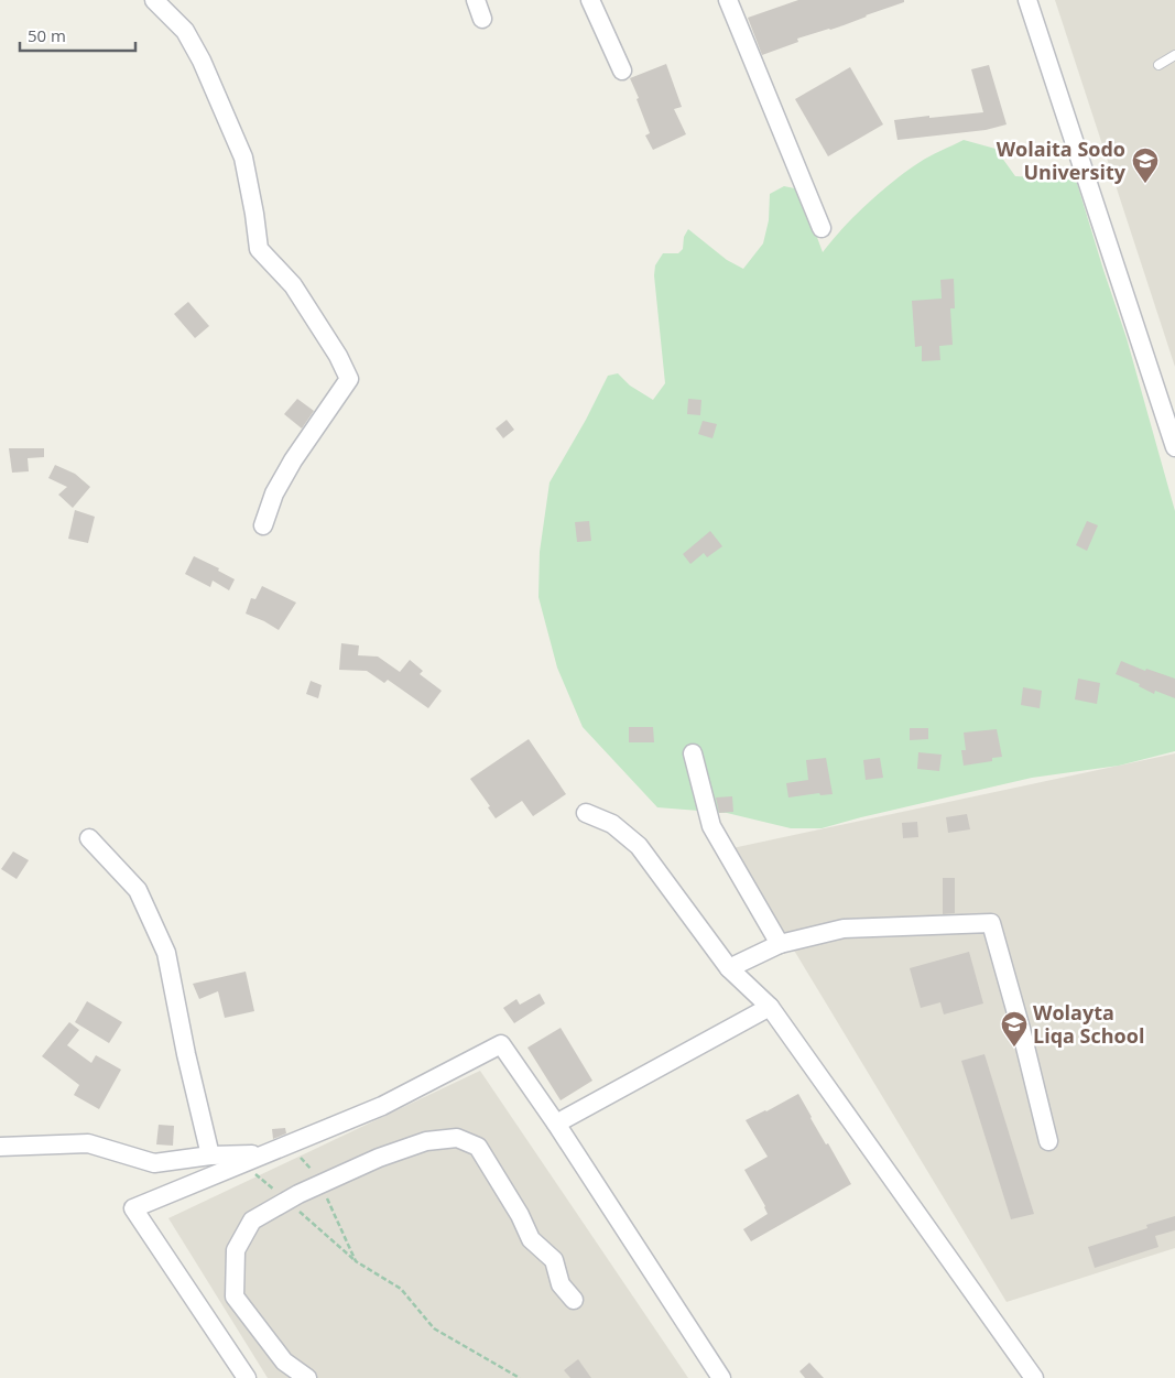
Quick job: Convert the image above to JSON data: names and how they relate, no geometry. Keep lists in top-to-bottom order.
{
  "places": {
    "school or university": ["Wolaita Sodo University", "Wolayta Liqa School"]
  },
  "scale_bar": "50 m"
}
